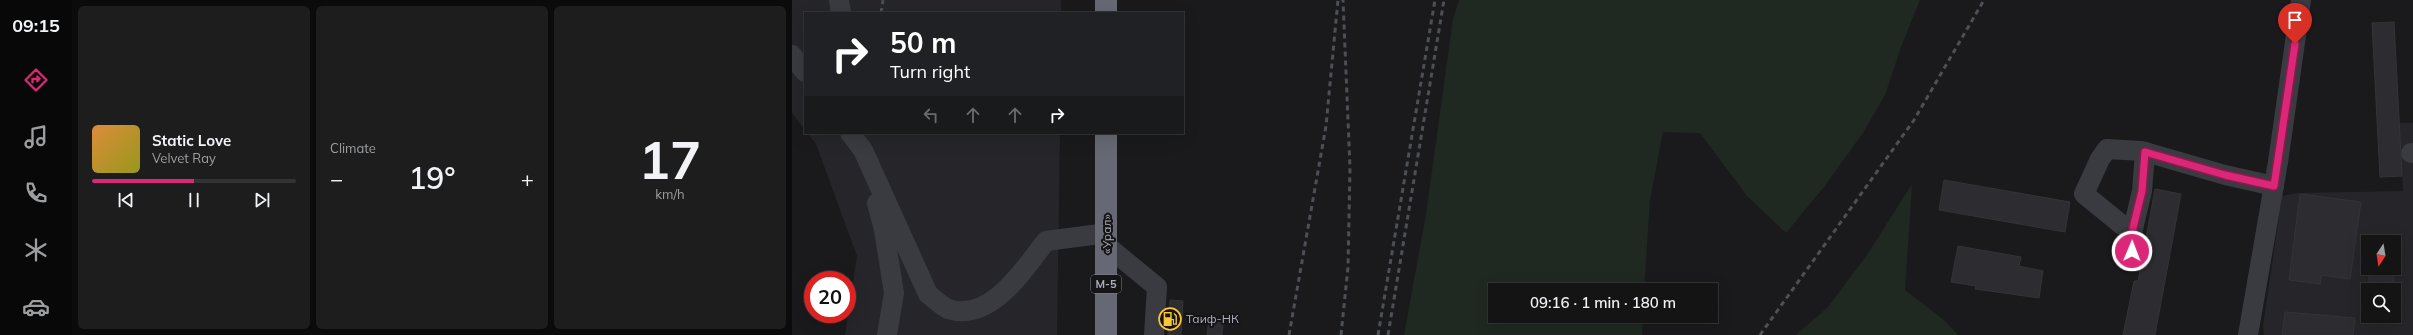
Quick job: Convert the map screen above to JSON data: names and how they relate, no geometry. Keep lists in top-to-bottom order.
{
  "streets": {
    "highway": ["«Урал»", "М-5"]
  },
  "places": {
    "fuel station": ["Таиф-НК"]
  },
  "north": "bottom",
  "page": {
    "tabs": "09:15",
    "tile": [
      "Climate",
      ["17", "km/h"]
    ],
    "turn": ["50 m", "Turn right"],
    "song": ["Static Love", "Velvet Ray"],
    "heat": ["−", "19°", "+"],
    "limit": "20",
    "trip": "09:16 · 1 min · 180 m"
  }
}
